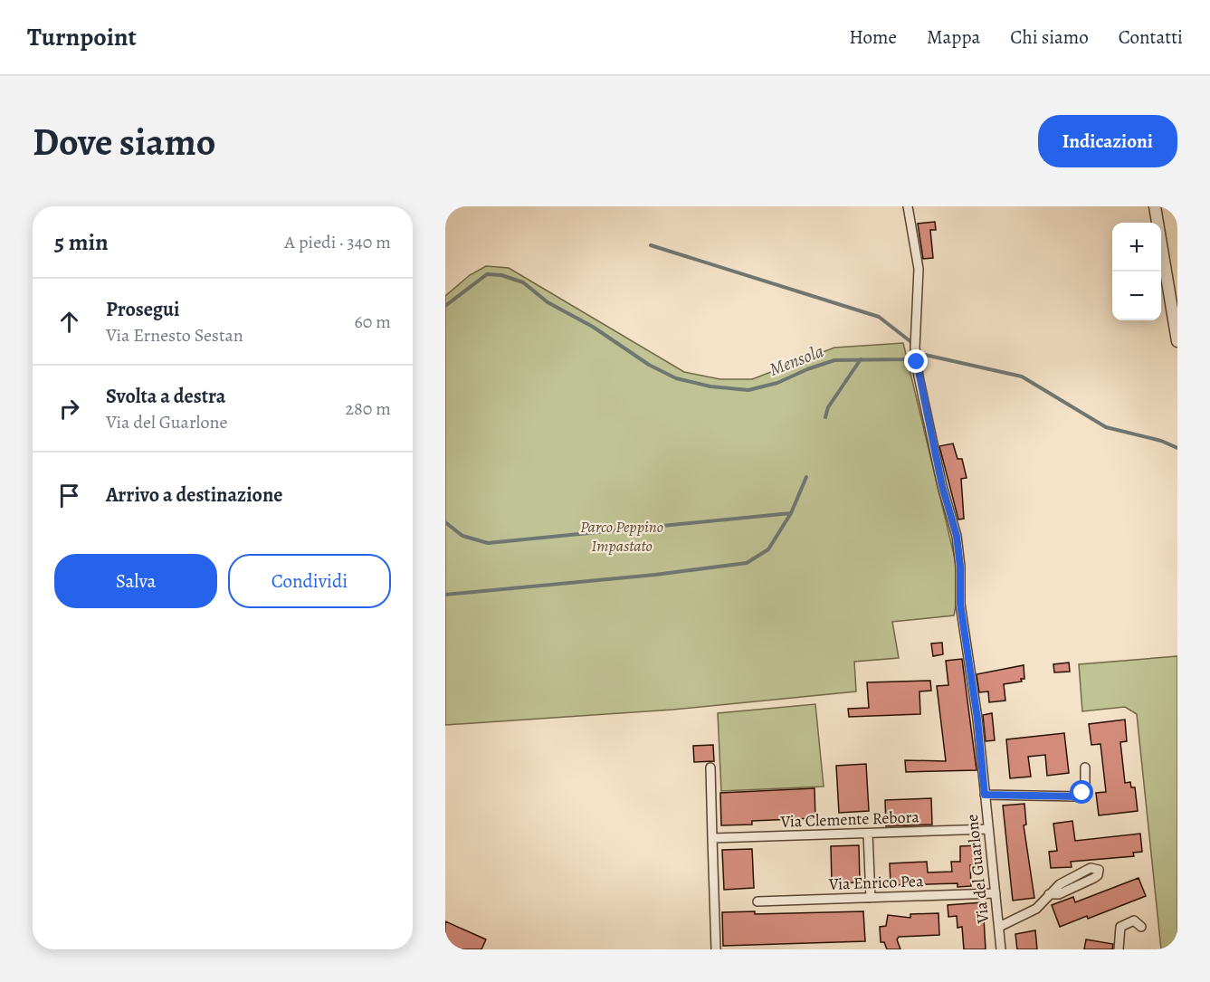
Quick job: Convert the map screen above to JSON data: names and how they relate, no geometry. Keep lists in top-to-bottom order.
{
  "streets": {
    "street": ["Via Clemente Rebora", "Via del Guarlone", "Via Enrico Pea"]
  },
  "crossings": [
    ["Via Clemente Rebora", "Via del Guarlone"],
    ["Via del Guarlone", "Via Enrico Pea"]
  ],
  "water": ["Mensola"],
  "parks": ["Parco Peppino Impastato"],
  "page": {
    "header": "Turnpoint",
    "nav": [
      "Home",
      "Mappa",
      "Chi siamo",
      "Contatti"
    ],
    "buttons": [
      "Indicazioni",
      ["Salva", "Condividi"]
    ],
    "title": "Dove siamo",
    "heading": ["5 min", "A piedi · 340 m"],
    "map_buttons": ["+", "−"],
    "list": [
      ["Prosegui", "Via Ernesto Sestan", "60 m"],
      ["Svolta a destra", "Via del Guarlone", "280 m"],
      "Arrivo a destinazione"
    ]
  }
}
